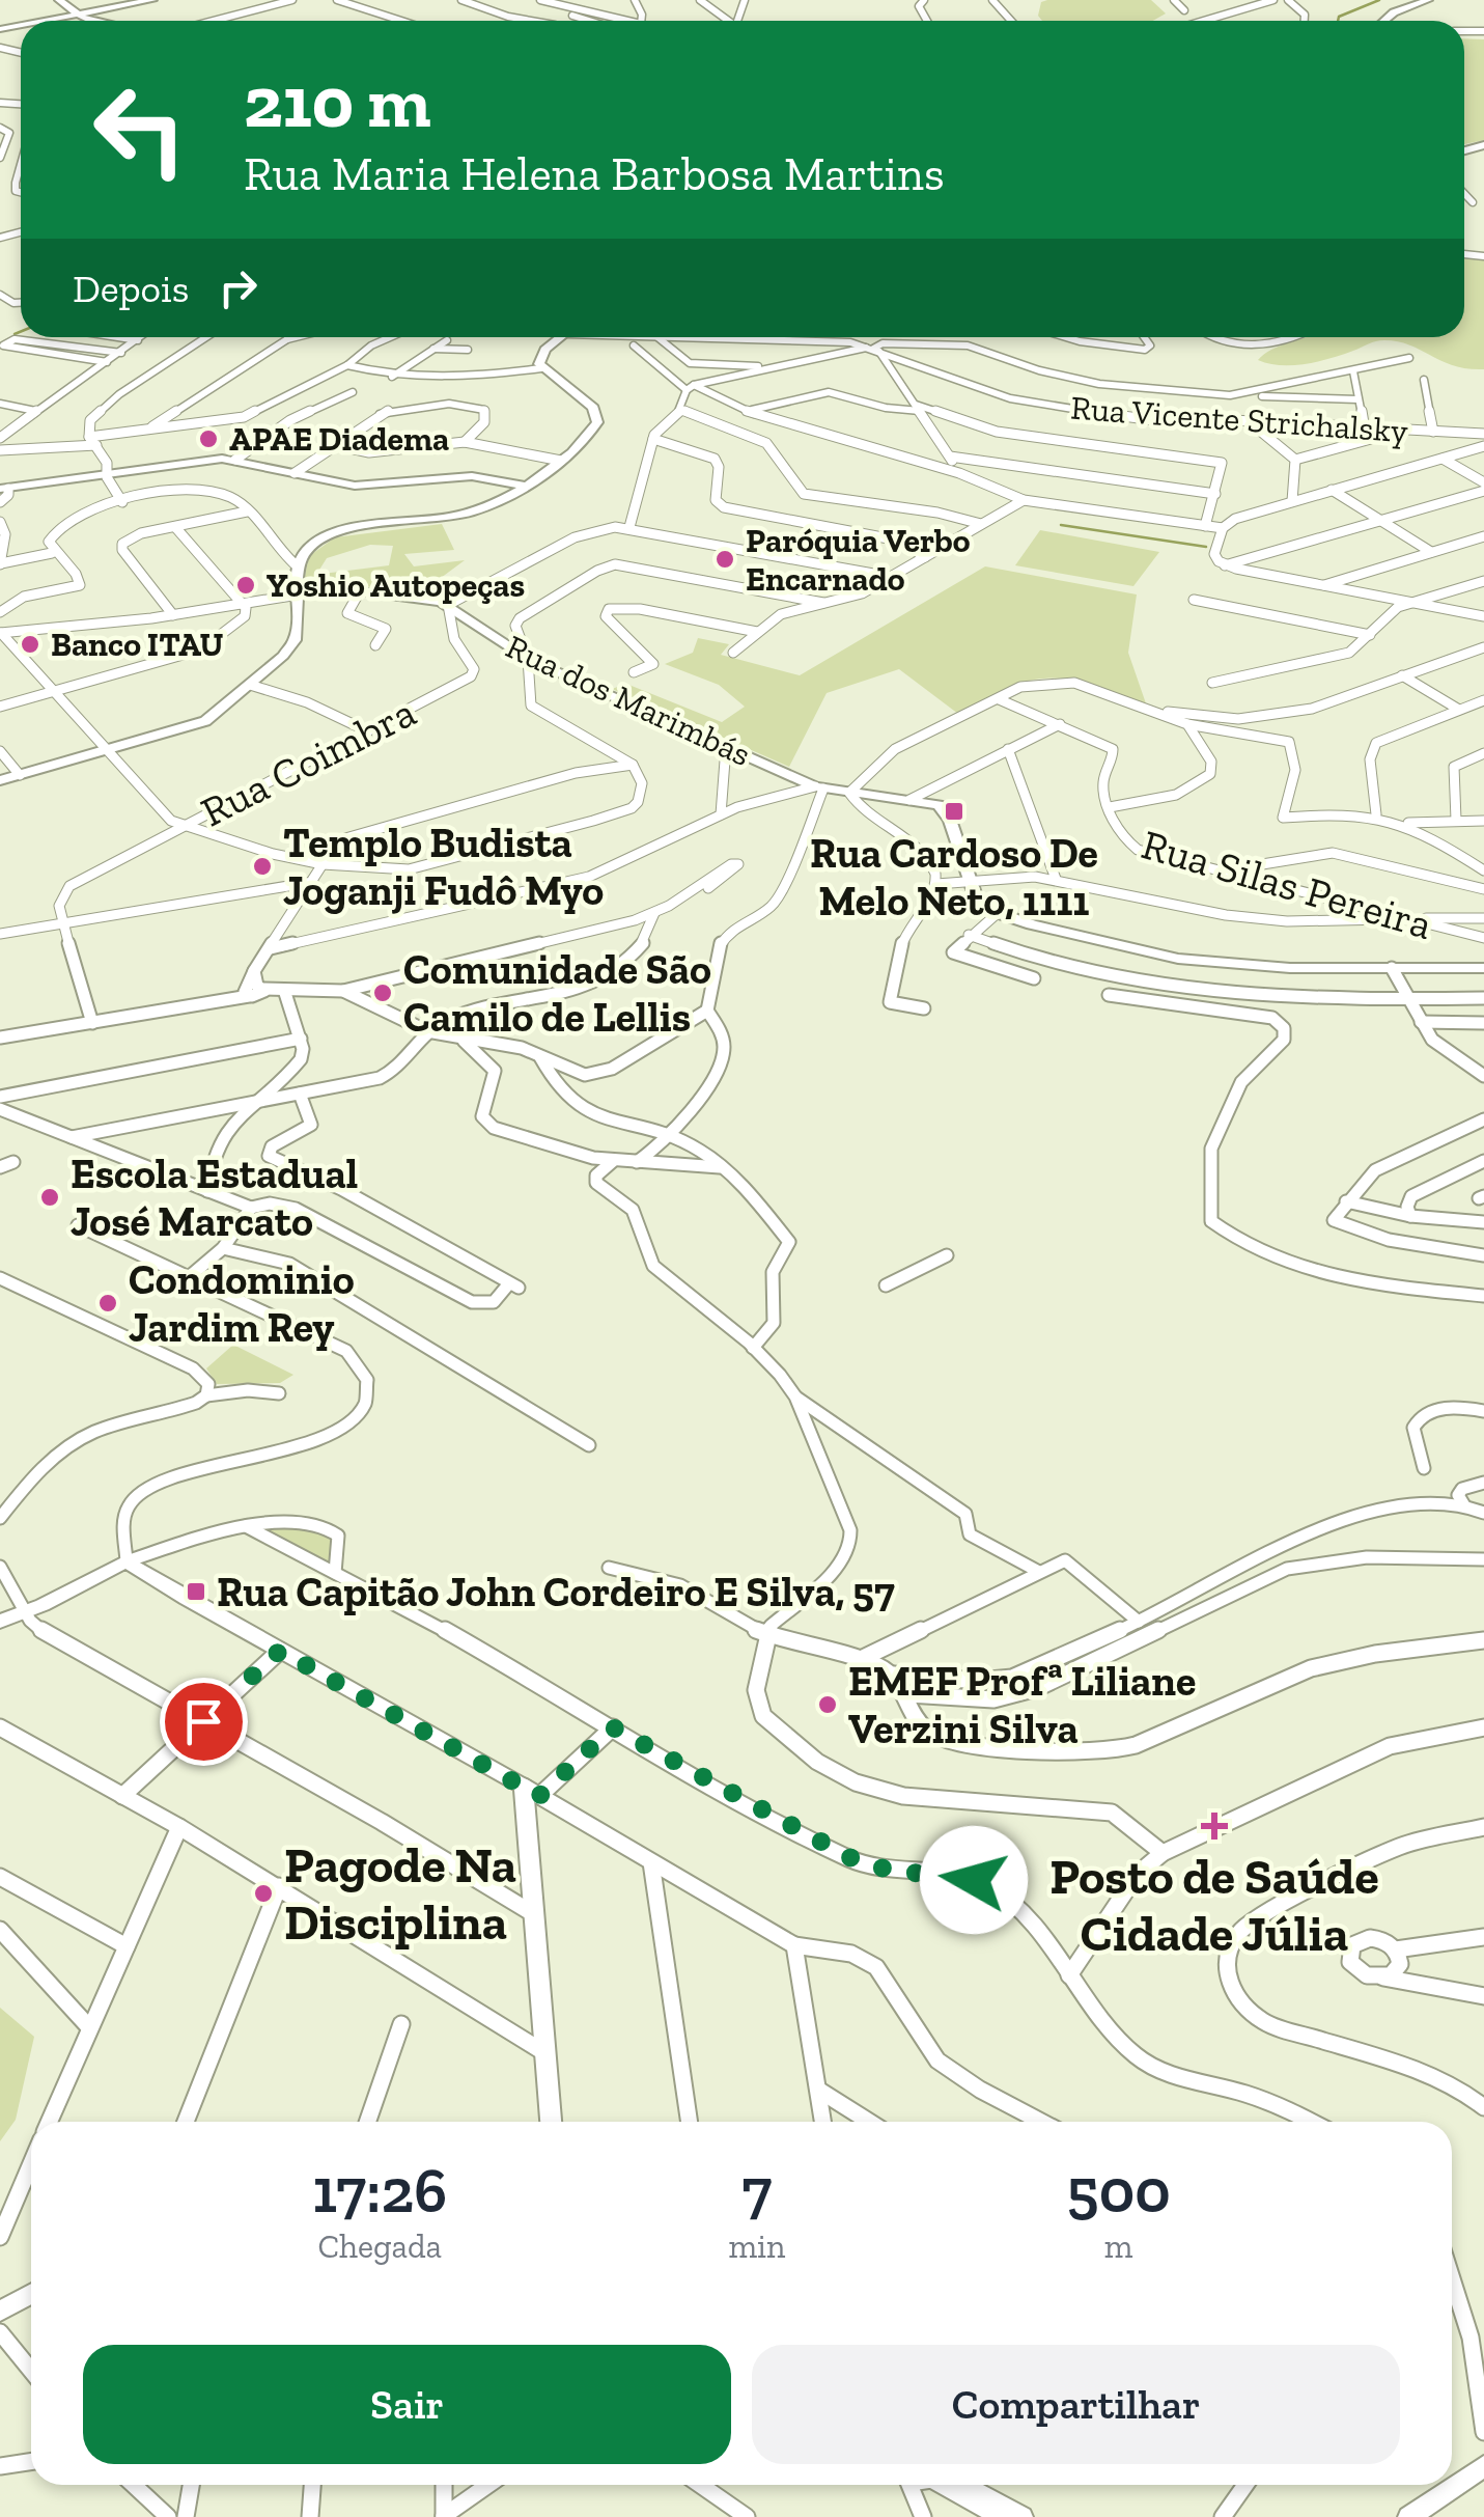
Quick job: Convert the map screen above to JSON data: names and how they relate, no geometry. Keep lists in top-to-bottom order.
{
  "streets": {
    "main road": ["Rua dos Marimbás"],
    "street": ["Rua Vicente Strichalsky", "Rua Coimbra", "Rua Silas Pereira"]
  },
  "crossings": [
    ["Rua dos Marimbás", "Rua Coimbra"]
  ],
  "places": {
    "other": [
      "APAE Diadema",
      "Paróquia Verbo Encarnado",
      "Yoshio Autopeças",
      "Banco ITAU",
      "Templo Budista Joganji Fudô Myo",
      "Comunidade São Camilo de Lellis",
      "Escola Estadual José Marcato",
      "Condominio Jardim Rey",
      "EMEF Profª Liliane Verzini Silva",
      "Pagode Na Disciplina"
    ],
    "transit": ["Rua Cardoso De Melo Neto, 1111", "Rua Capitão John Cordeiro E Silva, 57"],
    "health": ["Posto de Saúde Cidade Júlia"]
  },
  "page": {
    "turn": ["210 m", "Rua Maria Helena Barbosa Martins"],
    "then": "Depois",
    "eta": [
      "17:26",
      "Chegada",
      "7",
      "min",
      "500",
      "m"
    ],
    "buttons": ["Sair", "Compartilhar"]
  }
}
